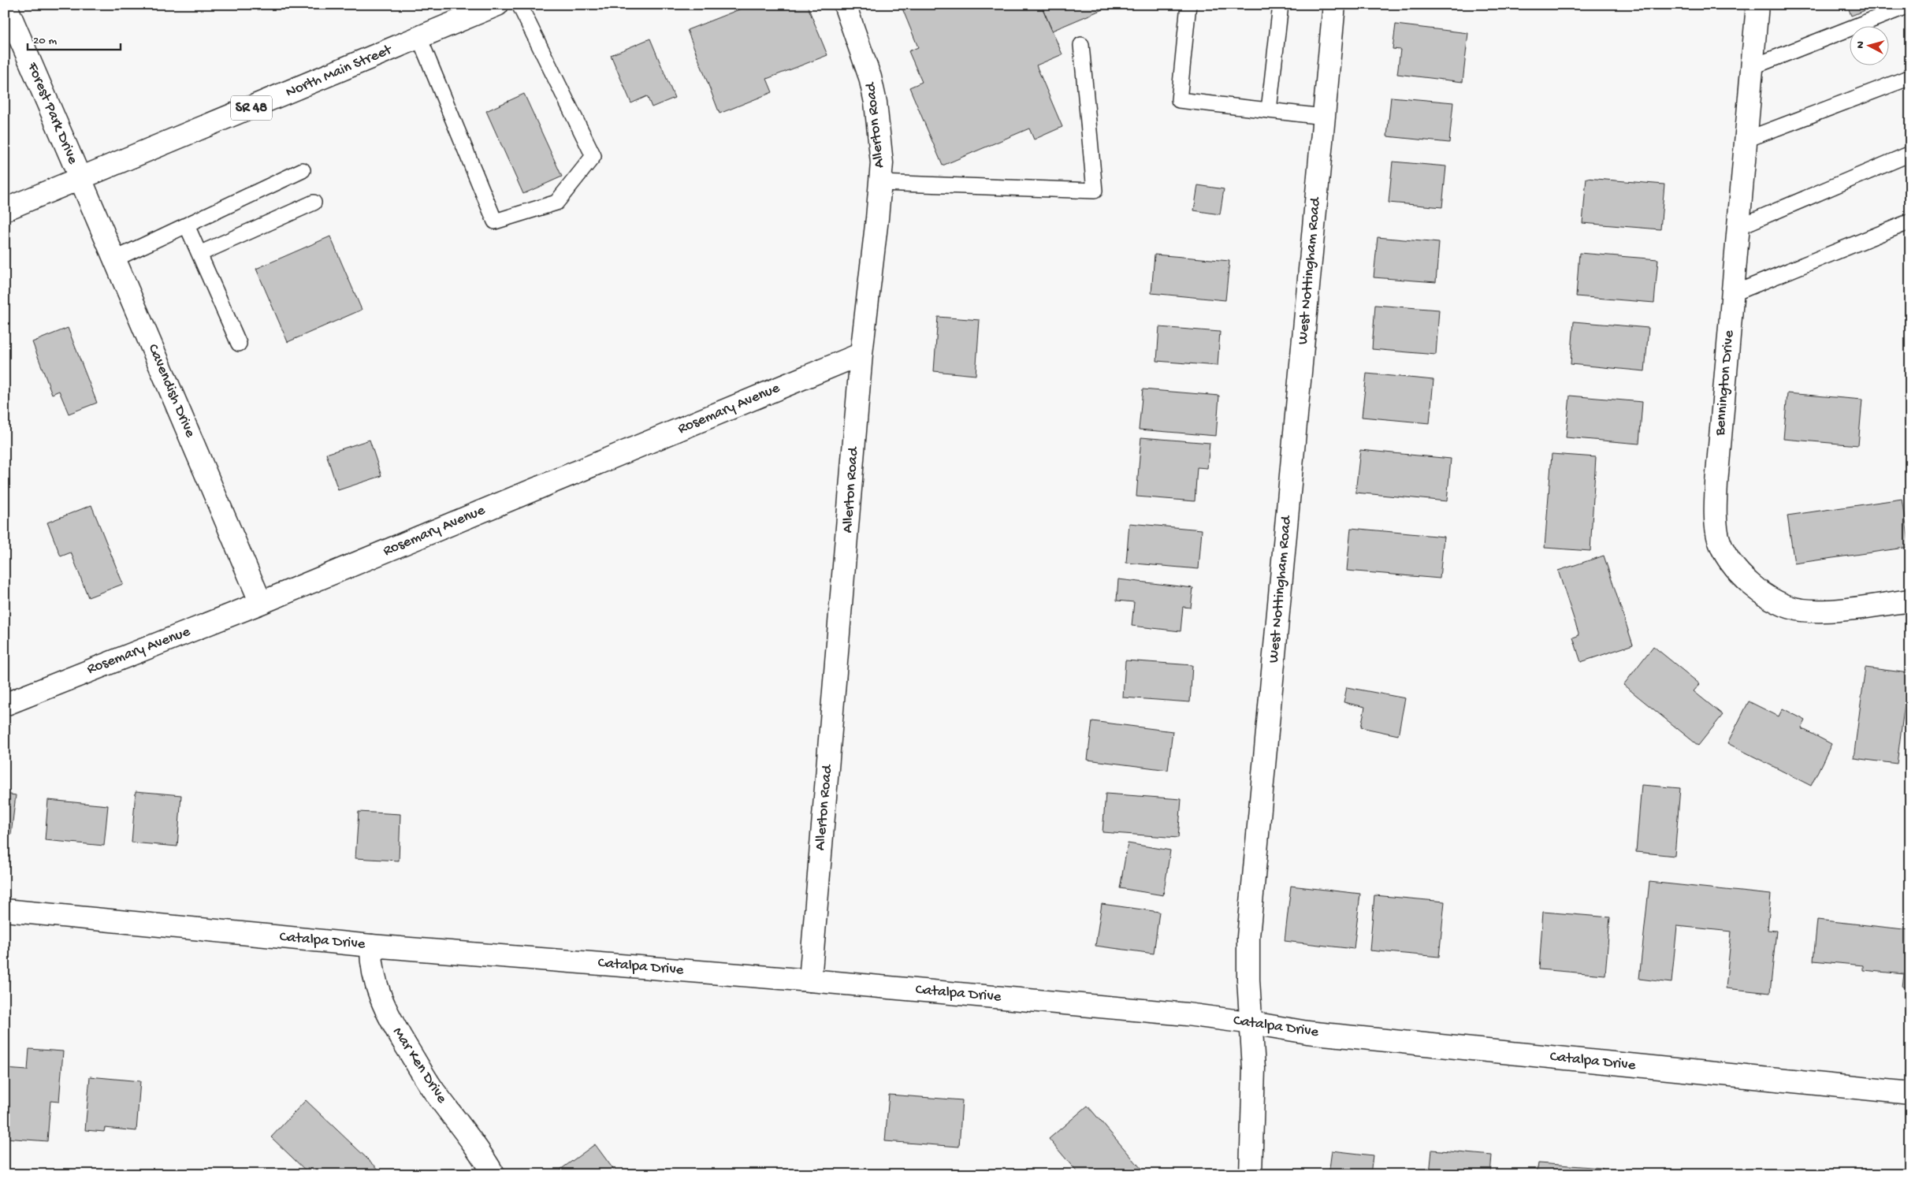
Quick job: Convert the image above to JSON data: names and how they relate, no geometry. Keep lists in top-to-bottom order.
{
  "streets": {
    "street": [
      "North Main Street",
      "SR 48",
      "Forest Park Drive",
      "Allerton Road",
      "West Nottingham Road",
      "Bennington Drive",
      "Cavendish Drive",
      "Rosemary Avenue",
      "Catalpa Drive",
      "Mar Ken Drive"
    ]
  },
  "crossings": [
    ["North Main Street", "Forest Park Drive"],
    ["North Main Street", "Cavendish Drive"],
    ["Forest Park Drive", "Cavendish Drive"],
    ["Allerton Road", "Rosemary Avenue"],
    ["Allerton Road", "Catalpa Drive"],
    ["West Nottingham Road", "Catalpa Drive"],
    ["Cavendish Drive", "Rosemary Avenue"],
    ["Catalpa Drive", "Mar Ken Drive"]
  ],
  "scale_bar": "20 m",
  "north": "left"
}
